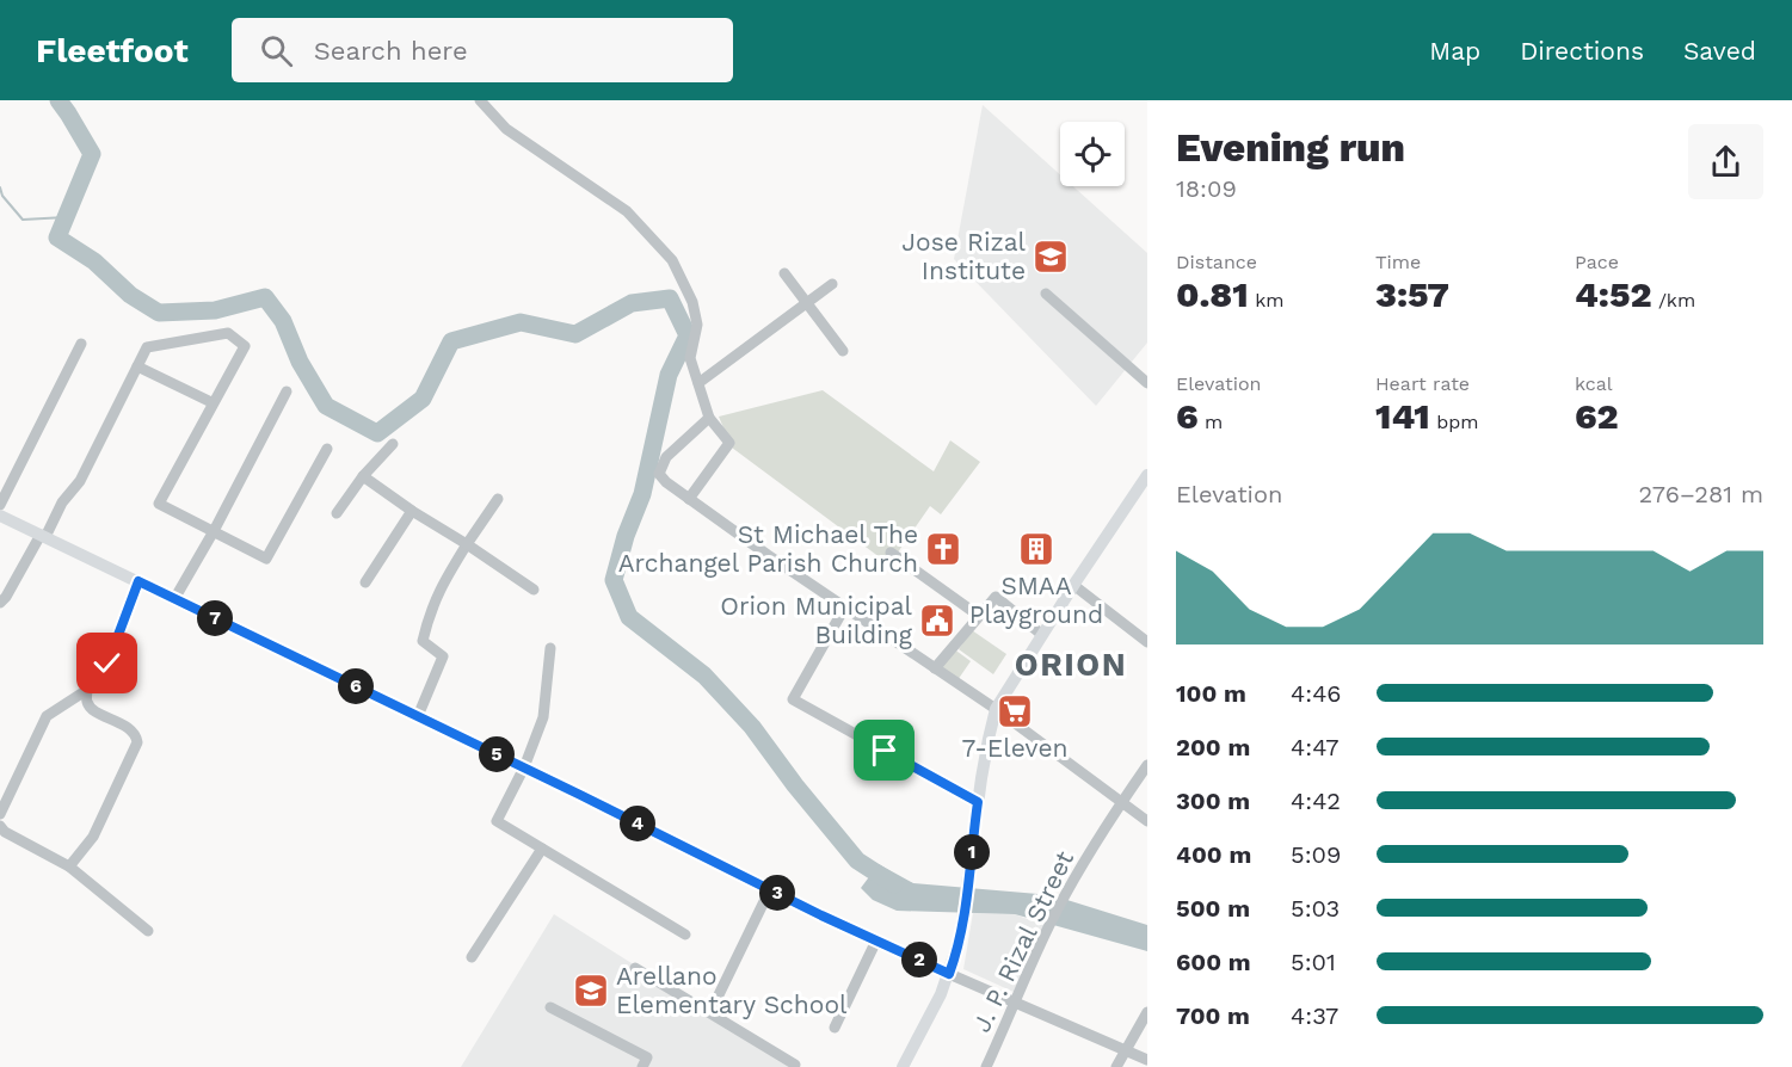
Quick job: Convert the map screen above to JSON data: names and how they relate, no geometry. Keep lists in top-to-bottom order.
{
  "streets": {
    "street": ["J. P. Rizal Street"]
  },
  "districts": ["ORION"],
  "places": {
    "school or university": ["Jose Rizal Institute", "Arellano Elementary School"],
    "church": ["St Michael The Archangel Parish Church"],
    "building": ["SMAA Playground"],
    "public building": ["Orion Municipal Building"],
    "supermarket": ["7-Eleven"]
  },
  "page": {
    "header": "Fleetfoot",
    "search": "Search here",
    "nav": ["Map", "Directions", "Saved"],
    "heading": ["Evening run", "18:09"],
    "stats": [
      ["Distance", "0.81 km"],
      ["Time", "3:57"],
      ["Pace", "4:52 /km"],
      ["Elevation", "6 m"],
      ["Heart rate", "141 bpm"],
      ["kcal", "62"]
    ],
    "chart": ["Elevation", "276–281 m"],
    "pins": [
      "7",
      "6",
      "5",
      "4",
      "1",
      "3",
      "2"
    ],
    "list": [
      {
        "name": "100 m",
        "note": "4:46"
      },
      {
        "name": "200 m",
        "note": "4:47"
      },
      {
        "name": "300 m",
        "note": "4:42"
      },
      {
        "name": "400 m",
        "note": "5:09"
      },
      {
        "name": "500 m",
        "note": "5:03"
      },
      {
        "name": "600 m",
        "note": "5:01"
      },
      {
        "name": "700 m",
        "note": "4:37"
      }
    ]
  }
}
